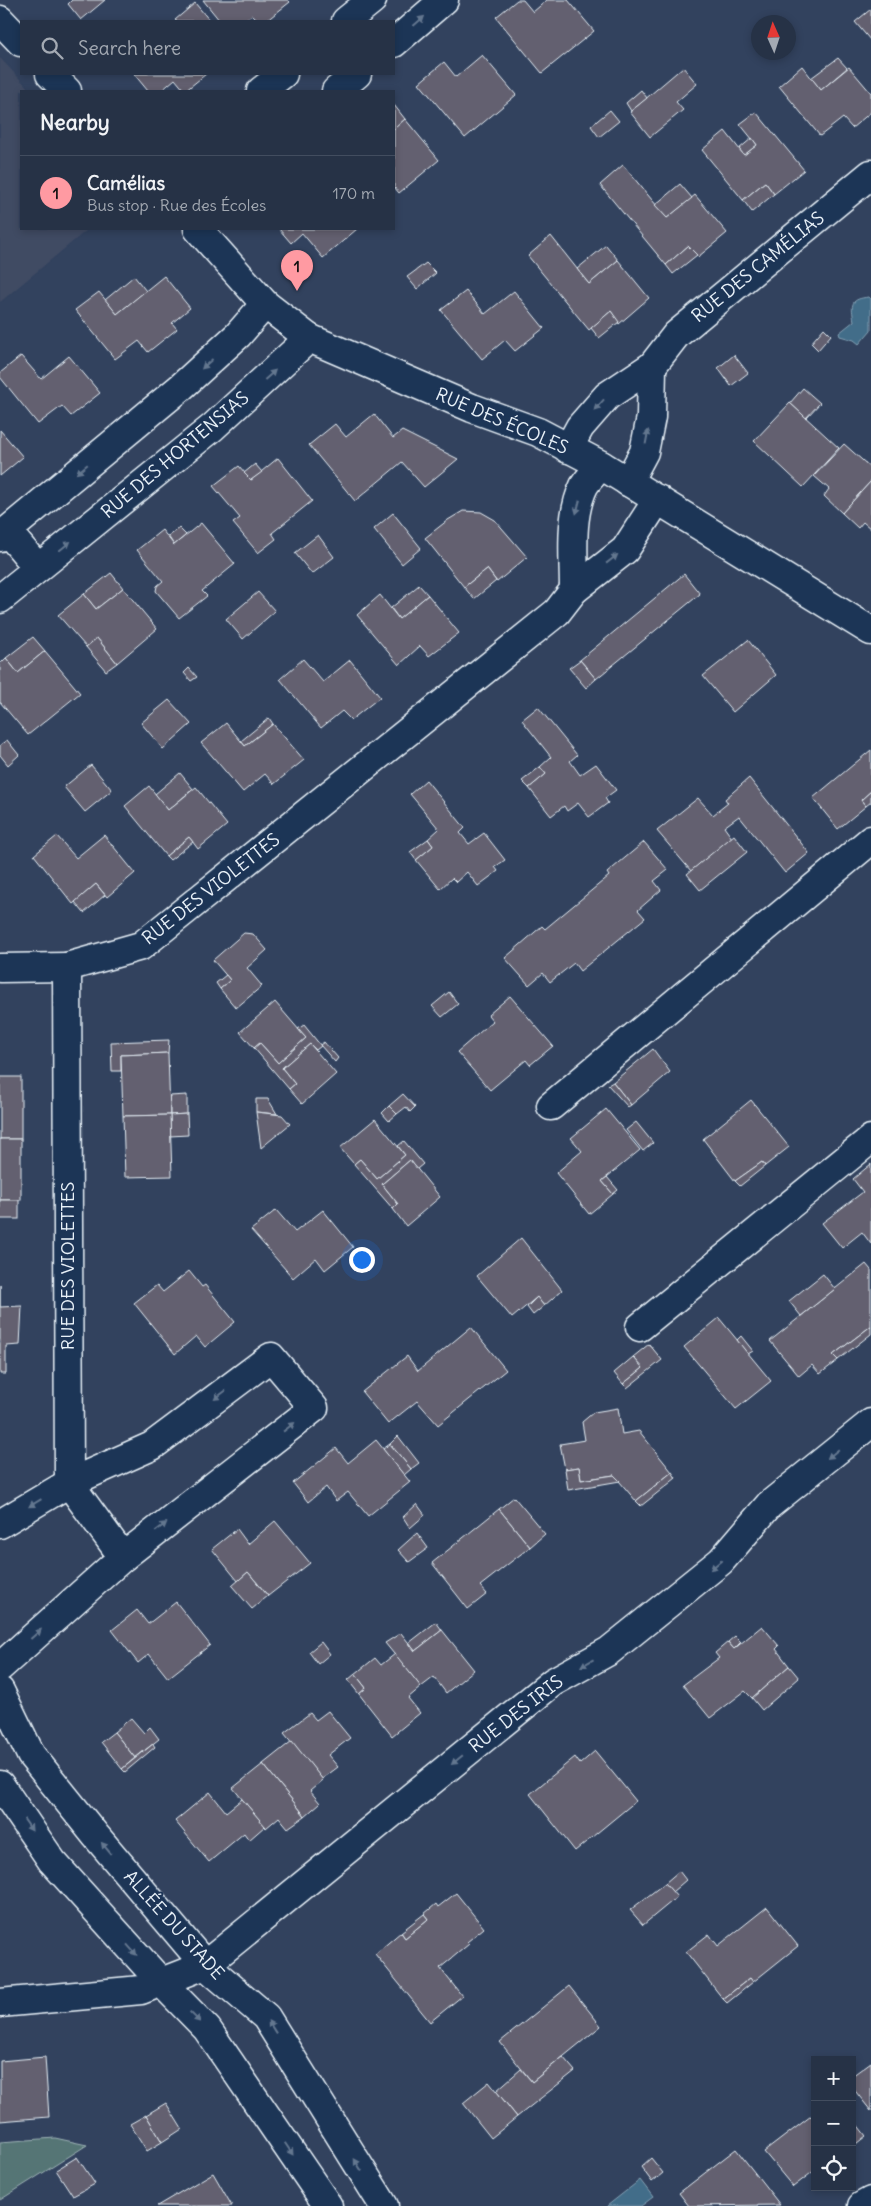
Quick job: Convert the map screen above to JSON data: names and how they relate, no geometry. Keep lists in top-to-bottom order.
{
  "streets": {
    "street": [
      "RUE DES CAMÉLIAS",
      "RUE DES ÉCOLES",
      "RUE DES HORTENSIAS",
      "RUE DES VIOLETTES",
      "RUE DES IRIS",
      "ALLÉE DU STADE"
    ]
  },
  "crossings": [
    ["RUE DES CAMÉLIAS", "RUE DES ÉCOLES"],
    ["RUE DES ÉCOLES", "RUE DES HORTENSIAS"],
    ["RUE DES ÉCOLES", "RUE DES VIOLETTES"],
    ["RUE DES IRIS", "ALLÉE DU STADE"]
  ],
  "one_way": ["RUE DES IRIS"],
  "north": "top",
  "page": {
    "search": "Search here",
    "heading": "Nearby",
    "list": [
      {
        "mark": "1",
        "name": "Camélias",
        "note": "Bus stop · Rue des Écoles",
        "value": "170 m"
      }
    ],
    "pins": "1",
    "map_buttons": ["+", "−"]
  }
}
